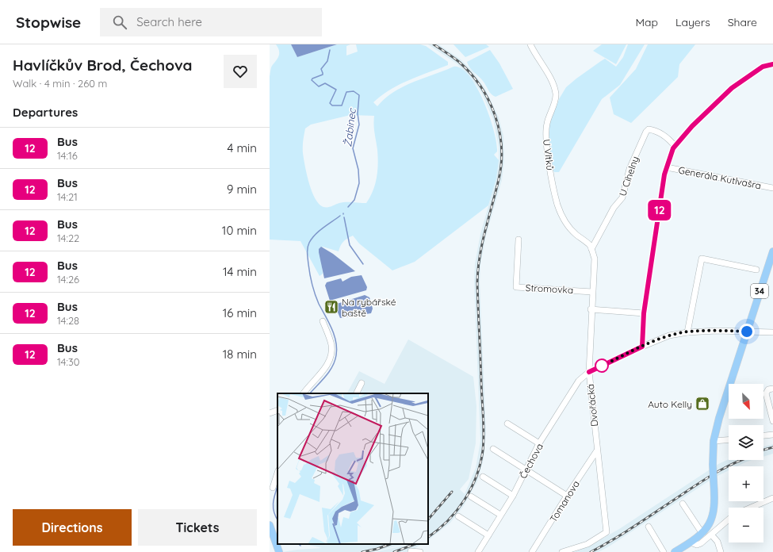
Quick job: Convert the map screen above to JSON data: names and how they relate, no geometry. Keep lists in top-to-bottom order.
{
  "streets": {
    "main road": ["34"],
    "street": [
      "U Vítků",
      "U Cihelny",
      "Generála Kutlvašra",
      "Stromovka",
      "Dvořácká",
      "Čechova",
      "Tomanova"
    ]
  },
  "crossings": [
    ["U Vítků", "U Cihelny"],
    ["U Vítků", "Dvořácká"],
    ["Stromovka", "Dvořácká"],
    ["34", "Čechova"],
    ["Dvořácká", "Čechova"],
    ["Dvořácká", "Tomanova"]
  ],
  "water": ["Žabinec"],
  "places": {
    "restaurant": ["Na rybářské baště"],
    "shop": ["Auto Kelly"]
  },
  "lines": ["bus line 12"],
  "north": "bottom right",
  "page": {
    "header": "Stopwise",
    "search": "Search here",
    "nav": ["Map", "Layers", "Share"],
    "heading": [
      ["Havlíčkův Brod, Čechova", "Walk · 4 min · 260 m"],
      "Departures"
    ],
    "on_map": "12",
    "list": [
      {
        "mark": "12",
        "name": "Bus",
        "note": "14:16",
        "value": "4 min"
      },
      {
        "mark": "12",
        "name": "Bus",
        "note": "14:21",
        "value": "9 min"
      },
      {
        "mark": "12",
        "name": "Bus",
        "note": "14:22",
        "value": "10 min"
      },
      {
        "mark": "12",
        "name": "Bus",
        "note": "14:26",
        "value": "14 min"
      },
      {
        "mark": "12",
        "name": "Bus",
        "note": "14:28",
        "value": "16 min"
      },
      {
        "mark": "12",
        "name": "Bus",
        "note": "14:30",
        "value": "18 min"
      }
    ],
    "map_buttons": ["+", "−"],
    "buttons": ["Directions", "Tickets"]
  }
}
